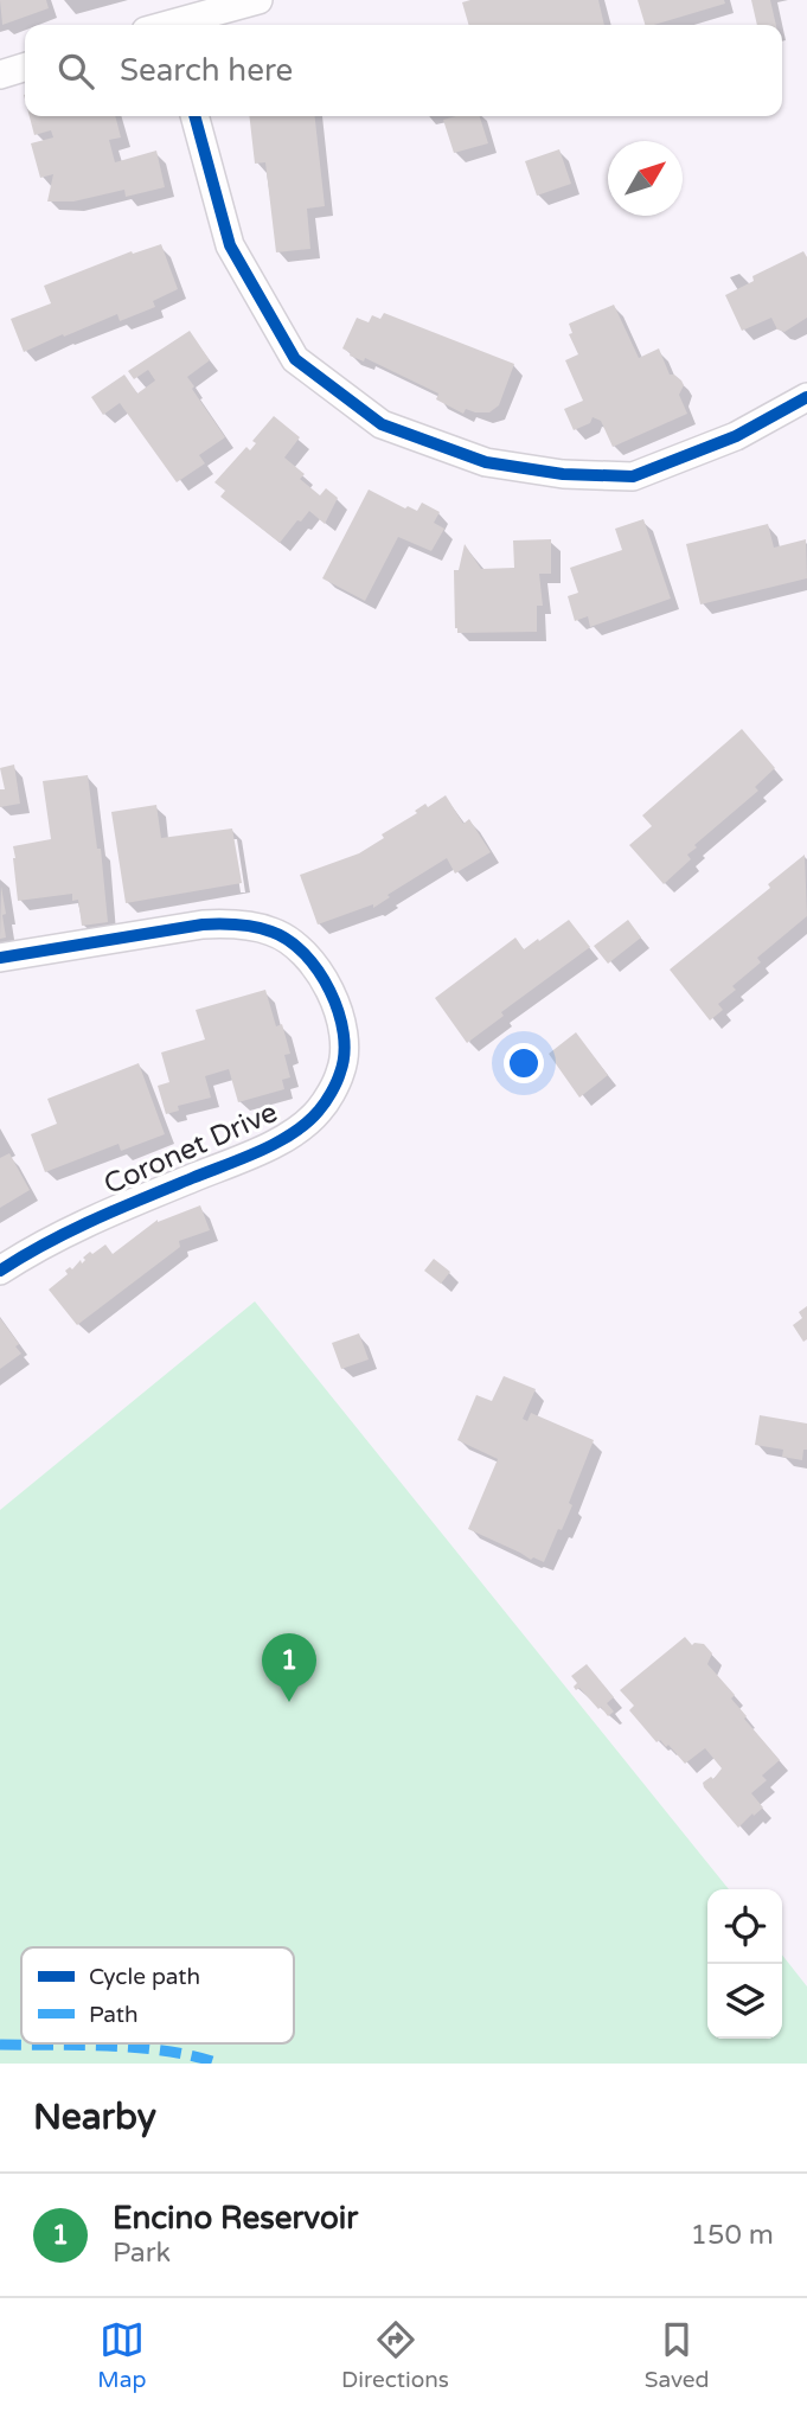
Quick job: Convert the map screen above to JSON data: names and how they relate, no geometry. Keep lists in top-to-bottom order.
{
  "streets": {
    "street": ["Coronet Drive"]
  },
  "legend": ["Cycle path", "Path"],
  "north": "top right",
  "page": {
    "search": "Search here",
    "pins": "1",
    "heading": "Nearby",
    "list": [
      {
        "mark": "1",
        "name": "Encino Reservoir",
        "note": "Park",
        "value": "150 m"
      }
    ],
    "nav": ["Map", "Directions", "Saved"]
  }
}
